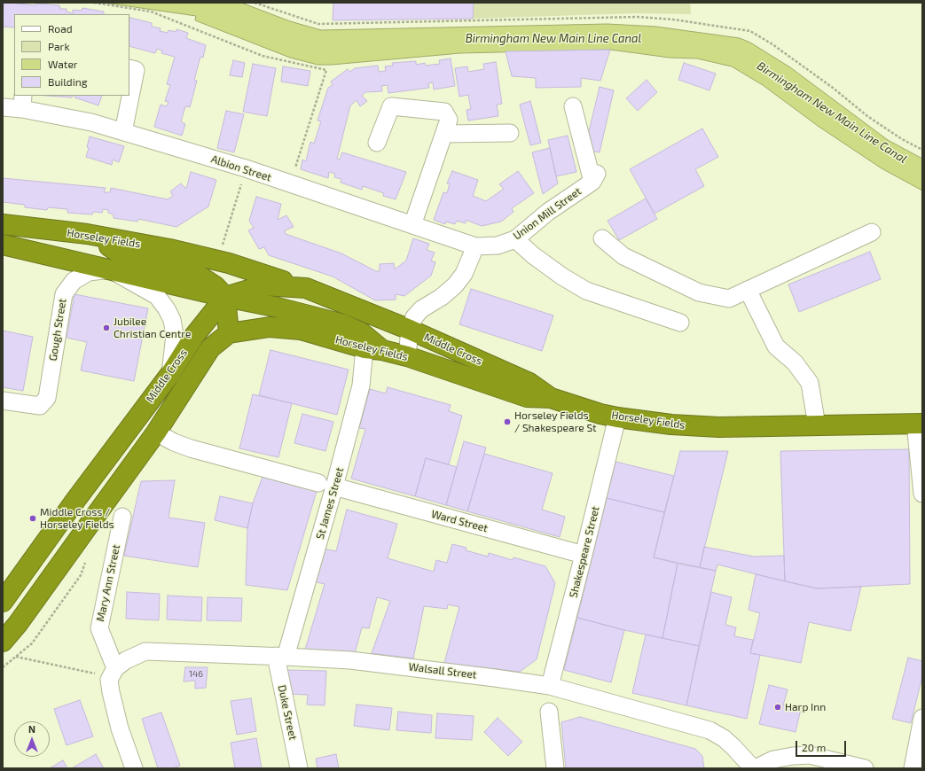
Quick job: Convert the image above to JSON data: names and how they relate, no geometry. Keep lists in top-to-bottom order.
{
  "streets": {
    "highway": ["Horseley Fields", "Middle Cross"],
    "street": [
      "Albion Street",
      "Union Mill Street",
      "Gough Street",
      "St James Street",
      "Ward Street",
      "Shakespeare Street",
      "Mary Ann Street",
      "Walsall Street",
      "Duke Street"
    ]
  },
  "crossings": [
    ["Albion Street", "Union Mill Street"],
    ["Horseley Fields", "Middle Cross"],
    ["Horseley Fields", "St James Street"],
    ["Horseley Fields", "Shakespeare Street"],
    ["St James Street", "Ward Street"],
    ["St James Street", "Walsall Street"],
    ["St James Street", "Duke Street"],
    ["Ward Street", "Shakespeare Street"],
    ["Shakespeare Street", "Walsall Street"],
    ["Mary Ann Street", "Walsall Street"],
    ["Walsall Street", "Duke Street"]
  ],
  "water": ["Birmingham New Main Line Canal"],
  "places": [
    "Jubilee Christian Centre",
    "Horseley Fields / Shakespeare St",
    "Middle Cross / Horseley Fields",
    "Harp Inn"
  ],
  "house_numbers": ["146"],
  "legend": [
    "Road",
    "Park",
    "Water",
    "Building"
  ],
  "scale_bar": "20 m",
  "north": "top"
}
